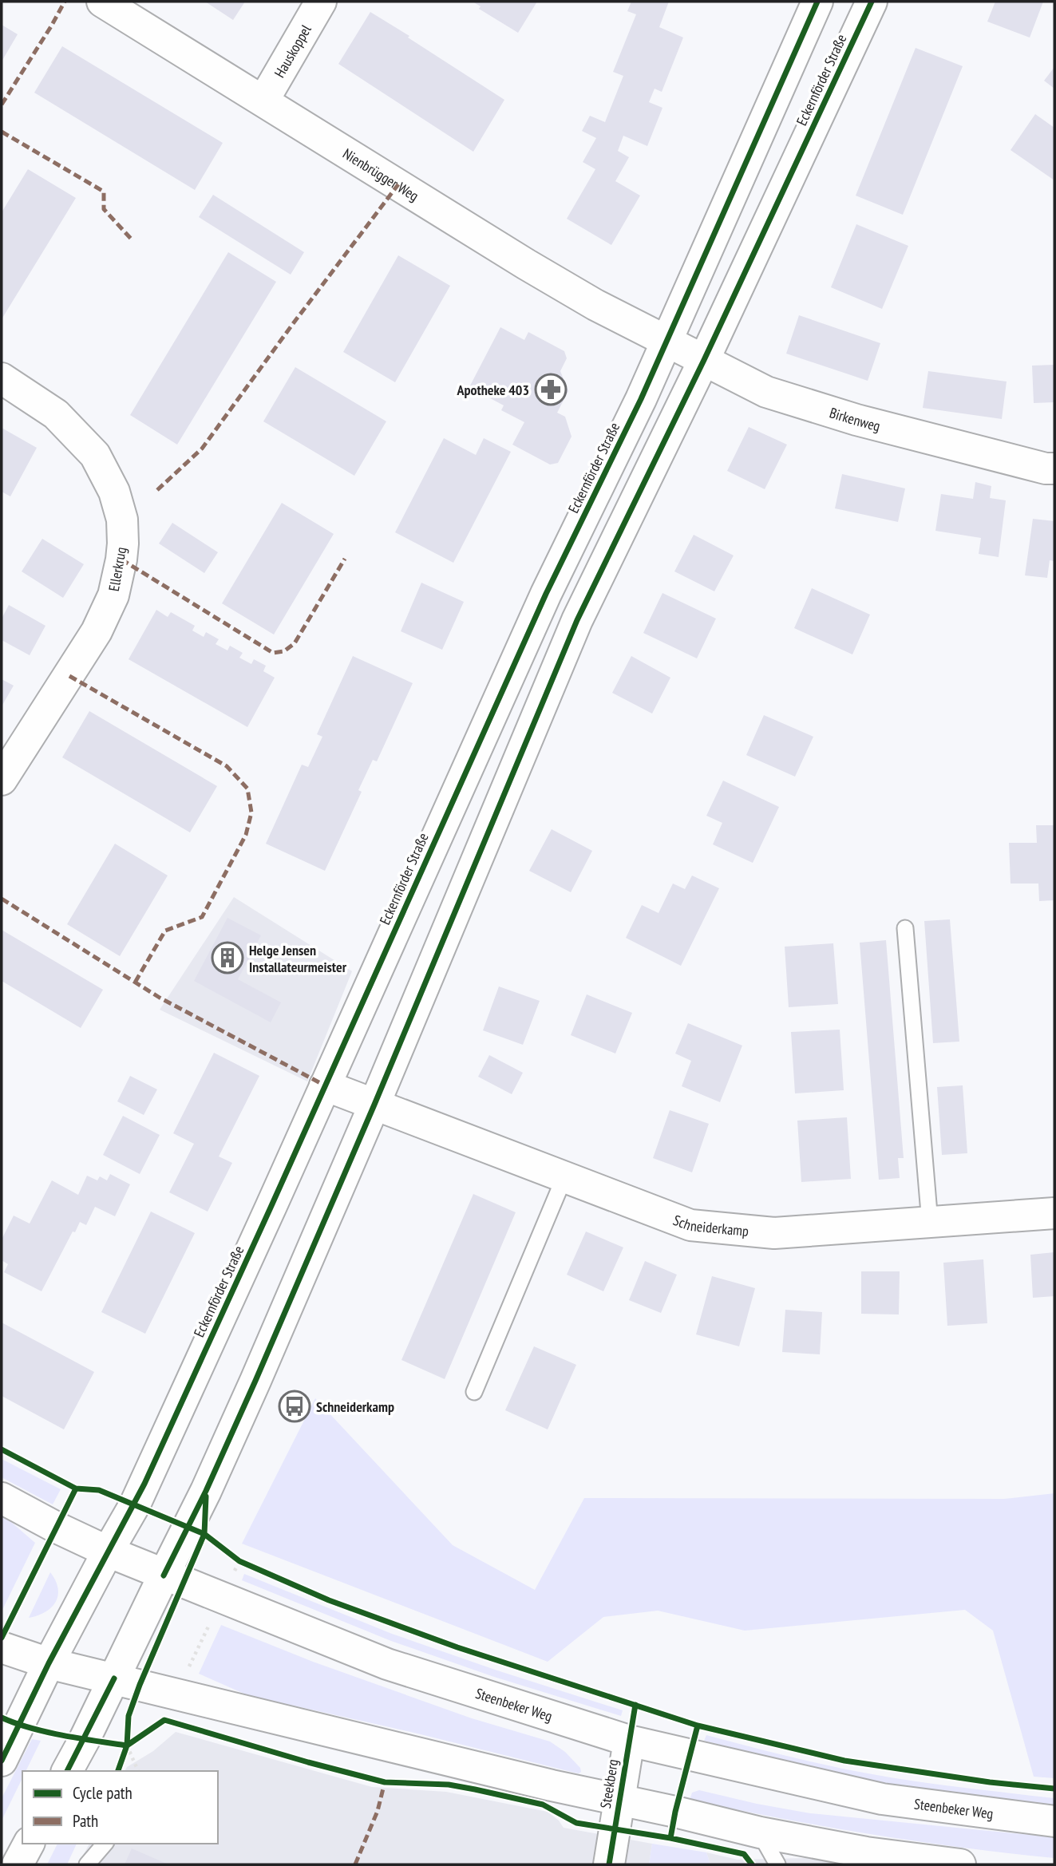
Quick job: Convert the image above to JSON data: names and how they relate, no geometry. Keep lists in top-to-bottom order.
{
  "streets": {
    "street": [
      "Hauskoppel",
      "Eckernförder Straße",
      "Nienbrügger Weg",
      "Birkenweg",
      "Ellerkrug",
      "Schneiderkamp",
      "Steenbeker Weg",
      "Steekberg"
    ]
  },
  "crossings": [
    ["Hauskoppel", "Nienbrügger Weg"],
    ["Eckernförder Straße", "Nienbrügger Weg"],
    ["Eckernförder Straße", "Birkenweg"],
    ["Eckernförder Straße", "Schneiderkamp"],
    ["Eckernförder Straße", "Steenbeker Weg"],
    ["Nienbrügger Weg", "Birkenweg"],
    ["Steenbeker Weg", "Steekberg"]
  ],
  "places": {
    "pharmacy": ["Apotheke 403"],
    "building": ["Helge Jensen Installateurmeister"],
    "bus stop": ["Schneiderkamp"]
  },
  "legend": ["Cycle path", "Path"]
}
